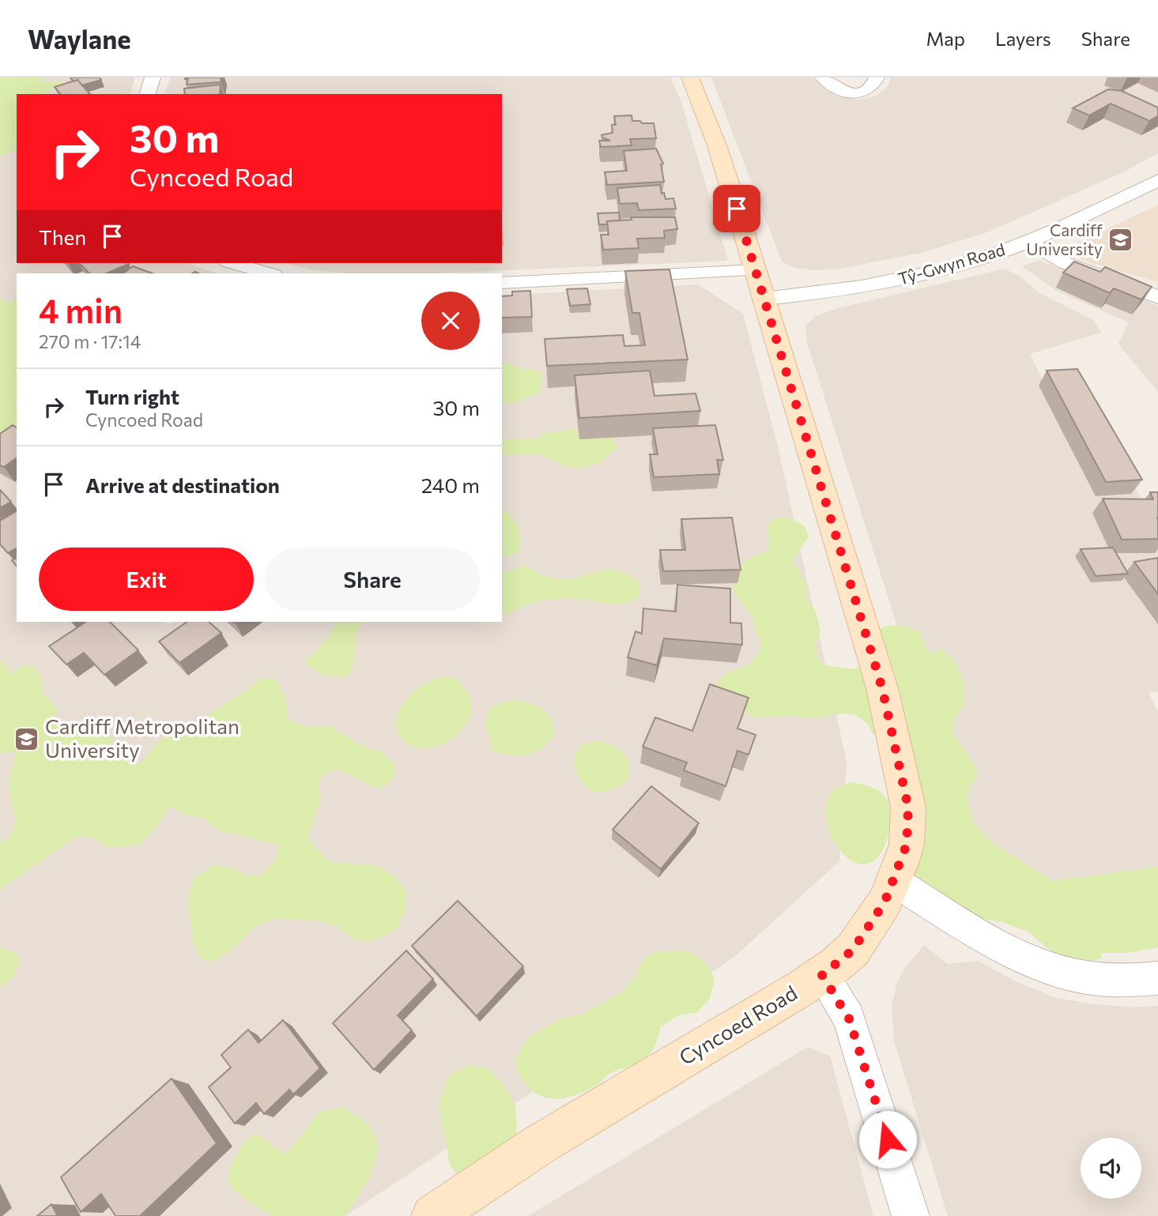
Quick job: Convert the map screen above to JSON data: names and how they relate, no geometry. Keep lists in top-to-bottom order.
{
  "streets": {
    "street": ["Tŷ-Gwyn Road", "Cyncoed Road"]
  },
  "crossings": [
    ["Tŷ-Gwyn Road", "Cyncoed Road"]
  ],
  "places": {
    "school or university": ["Cardiff University", "Cardiff Metropolitan University"]
  },
  "page": {
    "header": "Waylane",
    "nav": ["Map", "Layers", "Share"],
    "turn": ["30 m", "Cyncoed Road"],
    "then": "Then",
    "heading": ["4 min", "270 m · 17:14"],
    "list": [
      {
        "name": "Turn right",
        "note": "Cyncoed Road",
        "value": "30 m"
      },
      {
        "name": "Arrive at destination",
        "value": "240 m"
      }
    ],
    "buttons": ["Exit", "Share"]
  }
}
